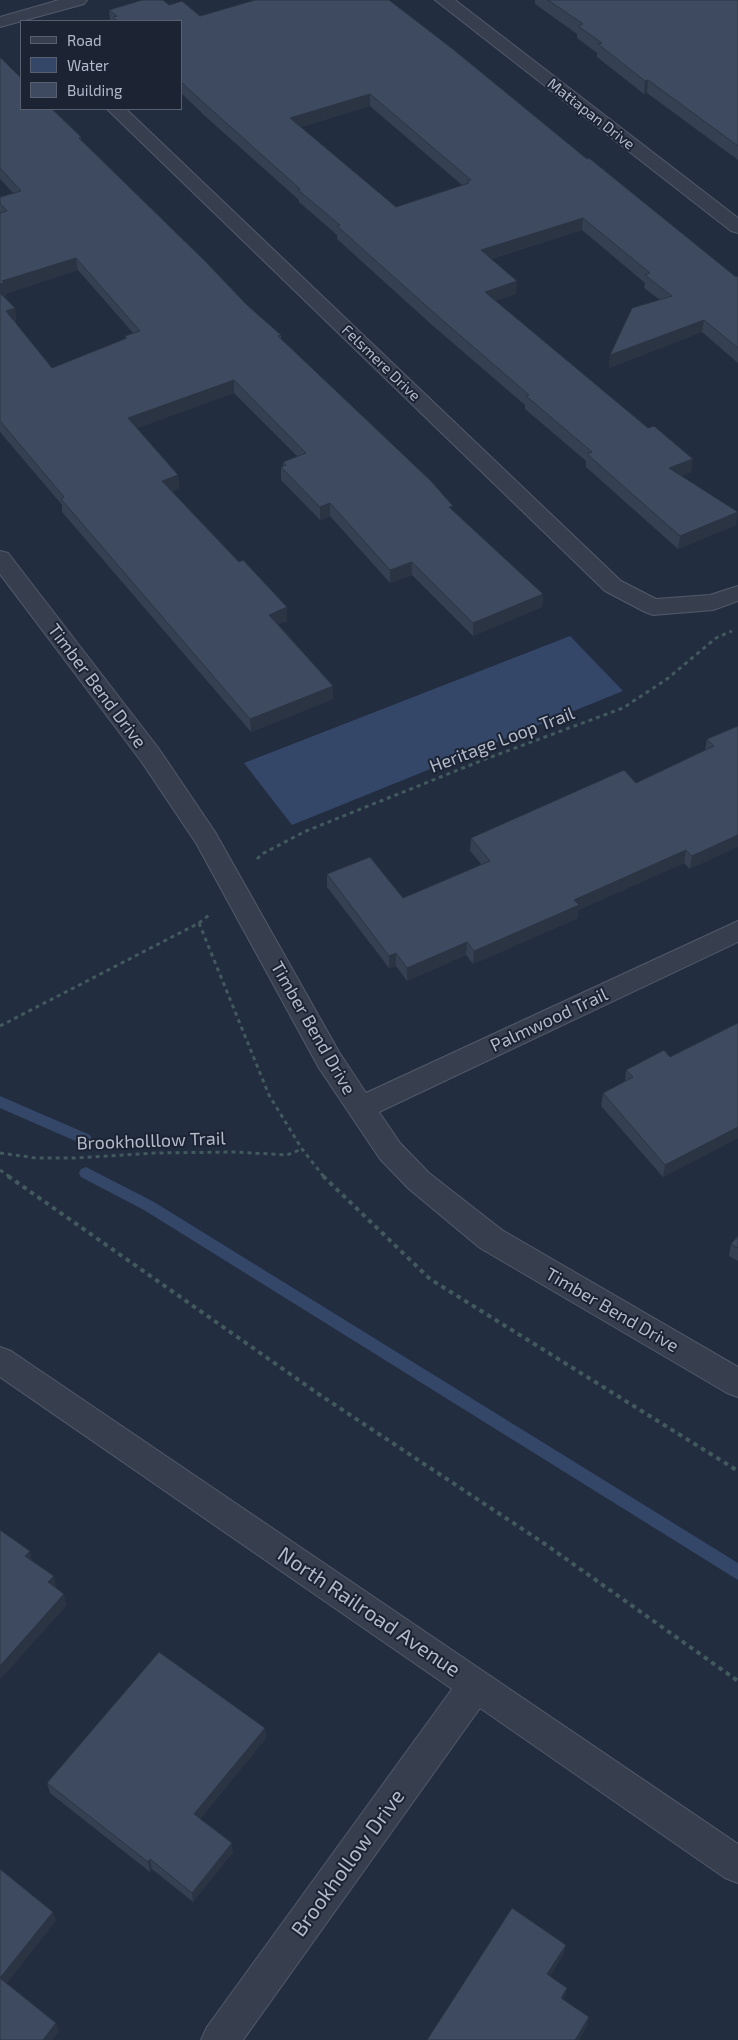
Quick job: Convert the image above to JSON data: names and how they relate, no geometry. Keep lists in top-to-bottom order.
{
  "streets": {
    "street": [
      "Mattapan Drive",
      "Felsmere Drive",
      "Timber Bend Drive",
      "Palmwood Trail",
      "North Railroad Avenue",
      "Brookhollow Drive"
    ],
    "path": ["Heritage Loop Trail", "Brookholllow Trail"]
  },
  "crossings": [
    ["Timber Bend Drive", "Palmwood Trail"],
    ["North Railroad Avenue", "Brookhollow Drive"]
  ],
  "legend": ["Road", "Water", "Building"]
}
